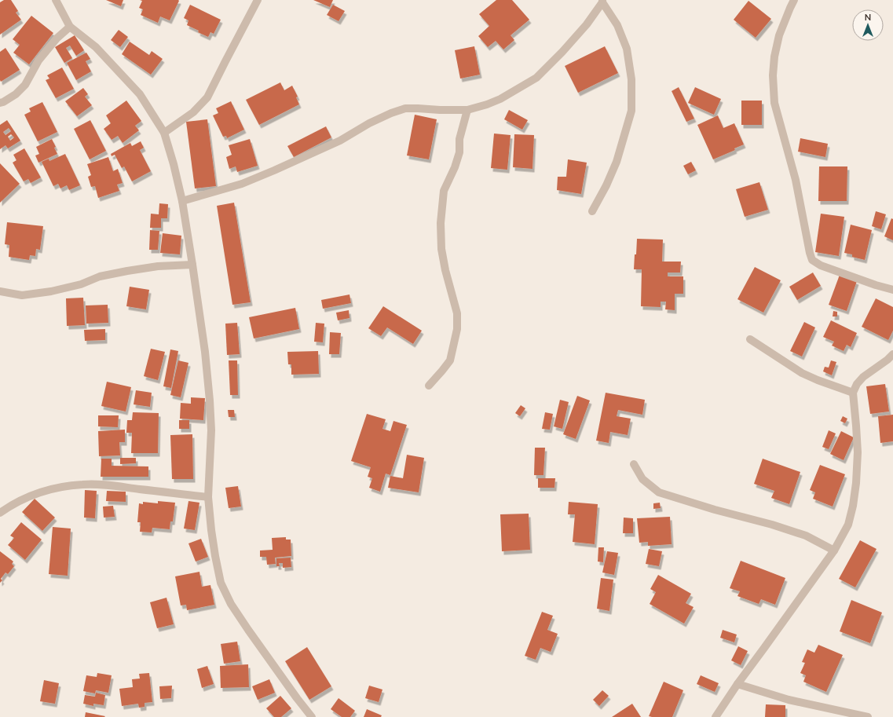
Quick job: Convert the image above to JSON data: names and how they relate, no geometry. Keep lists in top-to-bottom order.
{
  "north": "top"
}
